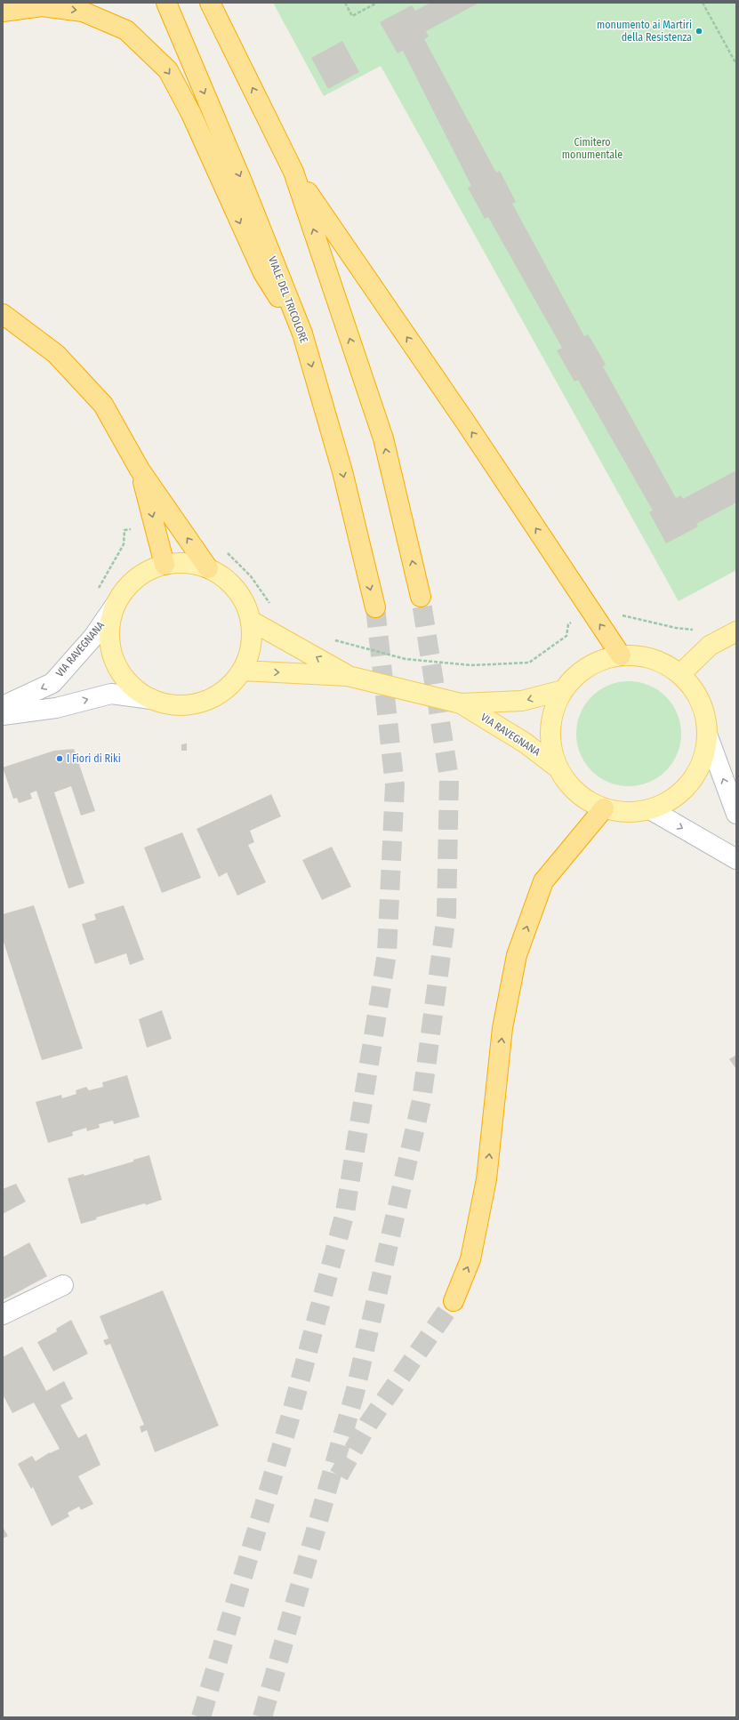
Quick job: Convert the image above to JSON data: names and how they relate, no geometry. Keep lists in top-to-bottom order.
{
  "streets": {
    "highway": ["VIALE DEL TRICOLORE"],
    "main road": ["VIA RAVEGNANA"]
  },
  "parks": ["Cimitero monumentale"],
  "places": ["monumento ai Martiri della Resistenza", "I Fiori di Riki"]
}
